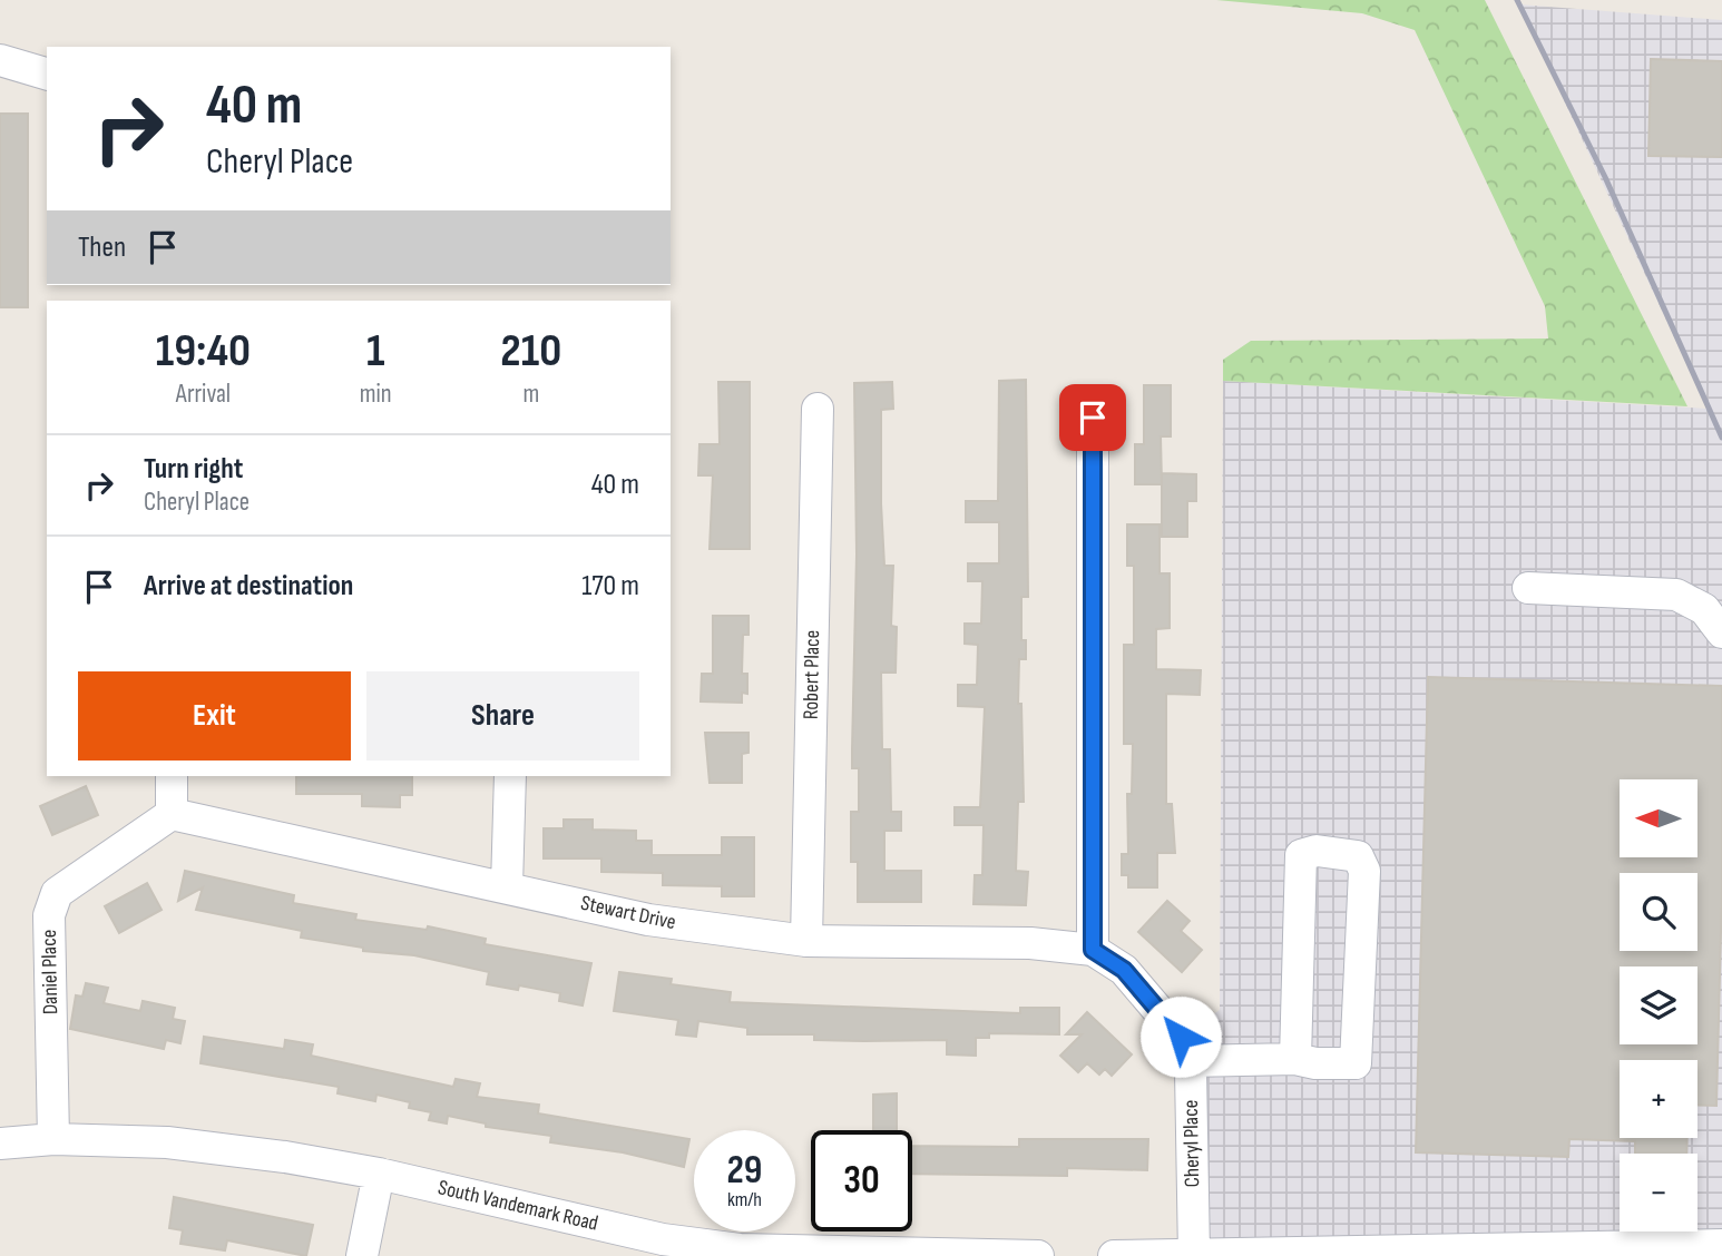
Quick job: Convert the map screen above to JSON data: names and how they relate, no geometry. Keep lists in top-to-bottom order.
{
  "streets": {
    "street": [
      "Robert Place",
      "Stewart Drive",
      "Daniel Place",
      "Cheryl Place",
      "South Vandemark Road"
    ]
  },
  "crossings": [
    ["Robert Place", "Stewart Drive"],
    ["Stewart Drive", "Daniel Place"],
    ["Stewart Drive", "Cheryl Place"],
    ["Daniel Place", "South Vandemark Road"]
  ],
  "north": "left",
  "page": {
    "turn": ["40 m", "Cheryl Place"],
    "then": "Then",
    "eta": [
      "19:40",
      "Arrival",
      "1",
      "min",
      "210",
      "m"
    ],
    "list": [
      {
        "name": "Turn right",
        "note": "Cheryl Place",
        "value": "40 m"
      },
      {
        "name": "Arrive at destination",
        "value": "170 m"
      }
    ],
    "buttons": ["Exit", "Share"],
    "map_buttons": ["+", "−"],
    "speed": "29 km/h",
    "limit": "30"
  }
}
